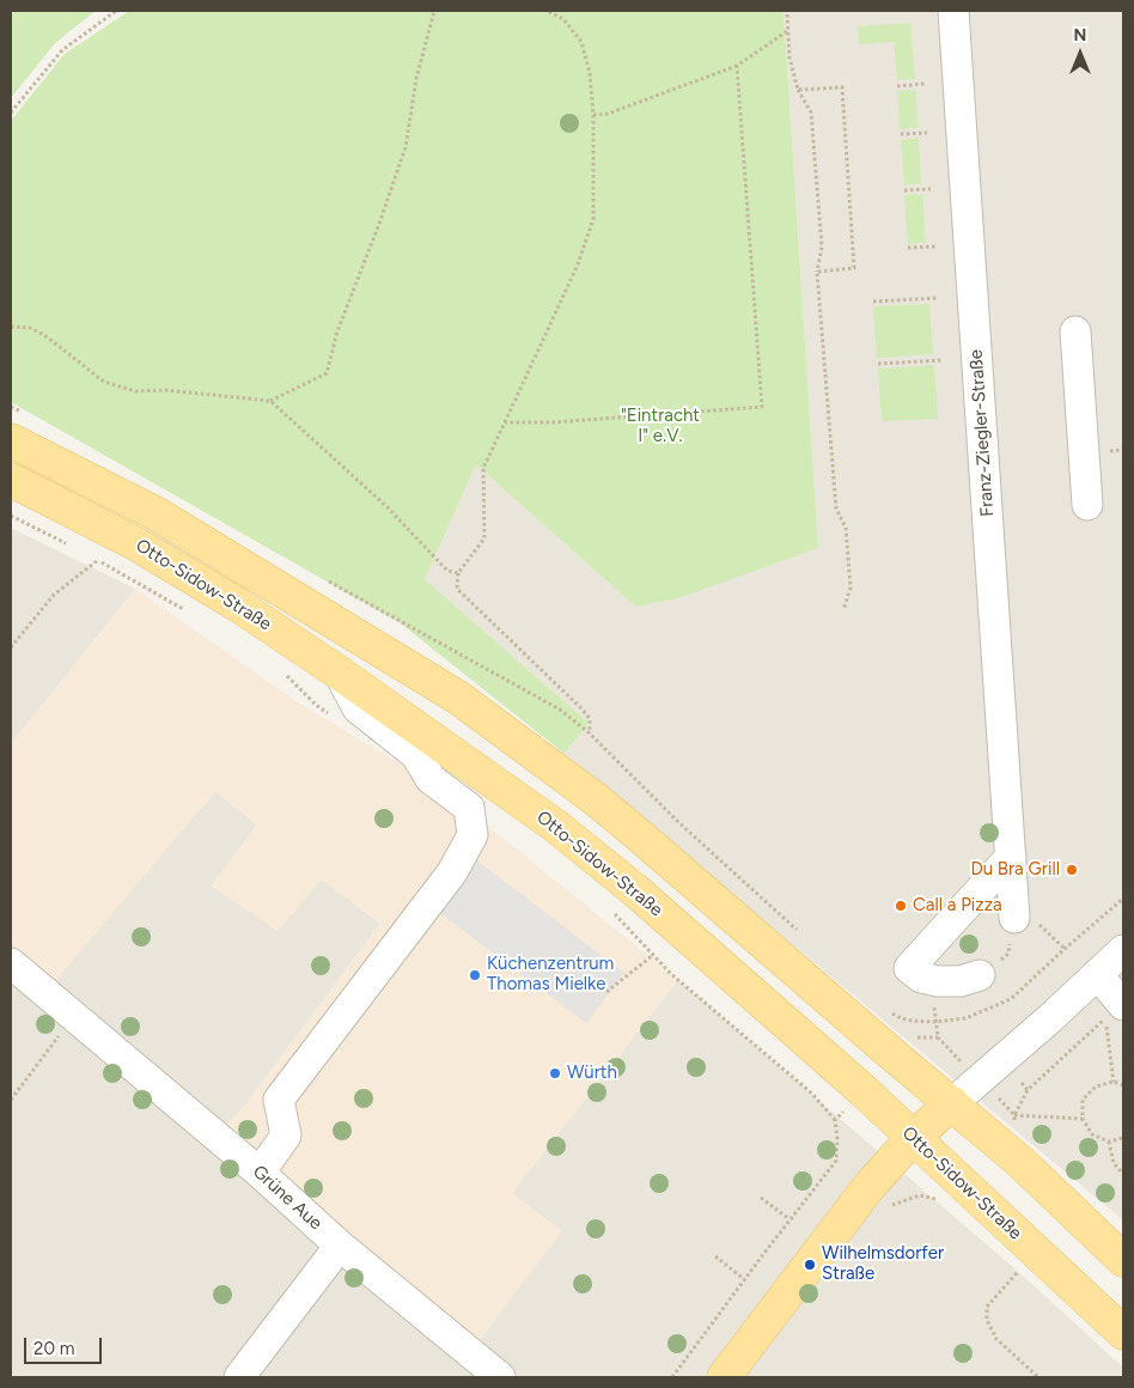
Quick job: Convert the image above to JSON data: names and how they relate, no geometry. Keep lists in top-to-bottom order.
{
  "streets": {
    "main road": ["Otto-Sidow-Straße"],
    "street": ["Franz-Ziegler-Straße", "Grüne Aue"]
  },
  "parks": ["\"Eintracht I\" e.V."],
  "places": [
    "Du Bra Grill",
    "Call a Pizza",
    "Küchenzentrum Thomas Mielke",
    "Würth",
    "Wilhelmsdorfer Straße"
  ],
  "scale_bar": "20 m",
  "north": "top"
}
